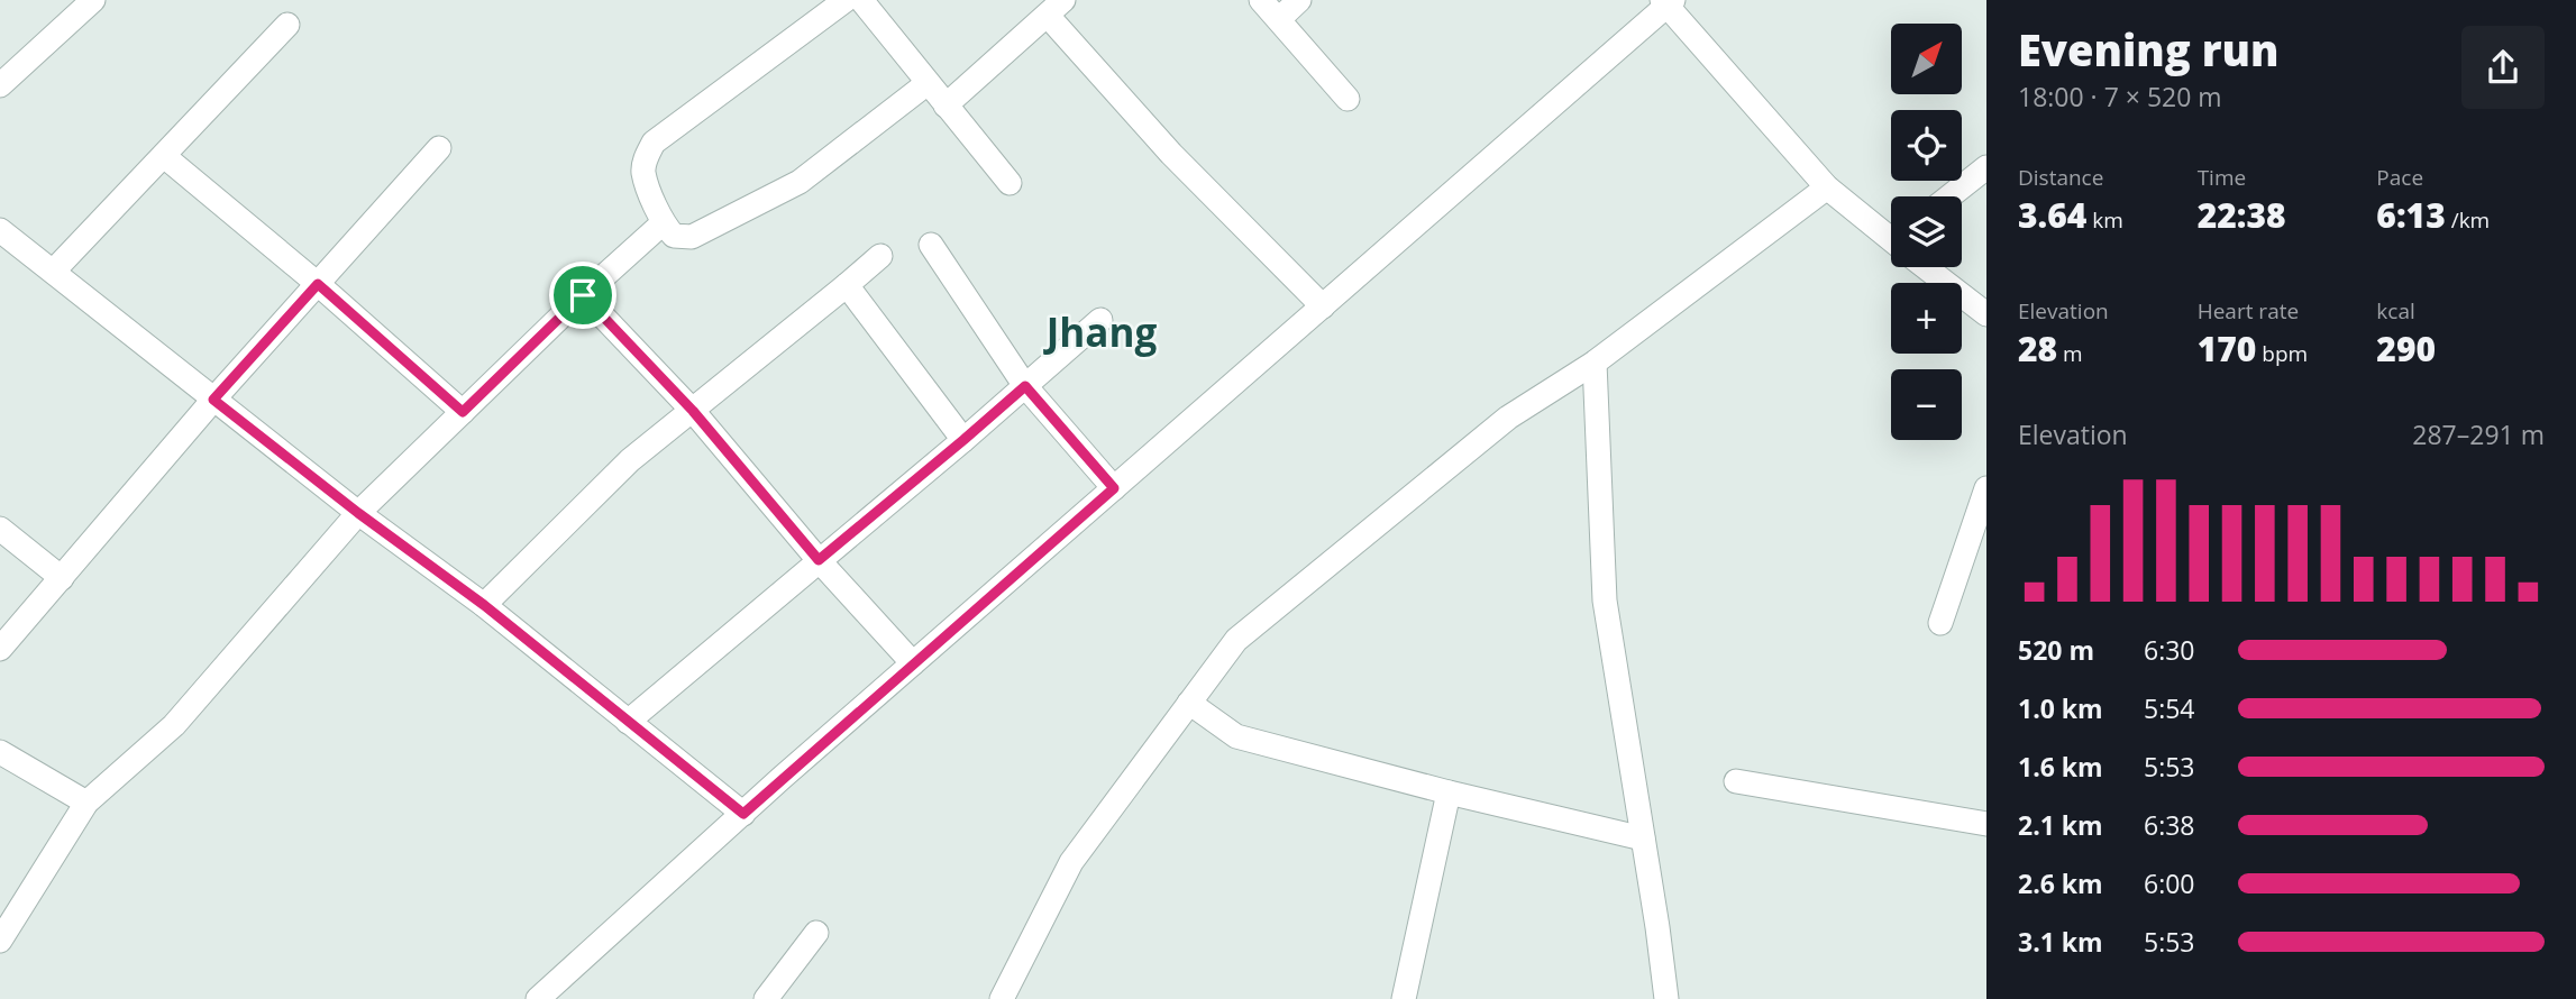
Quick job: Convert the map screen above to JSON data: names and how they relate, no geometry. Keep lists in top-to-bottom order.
{
  "districts": ["Jhang"],
  "north": "top right",
  "page": {
    "heading": ["Evening run", "18:00 · 7 × 520 m"],
    "map_buttons": ["+", "−"],
    "stats": [
      ["Distance", "3.64 km"],
      ["Time", "22:38"],
      ["Pace", "6:13 /km"],
      ["Elevation", "28 m"],
      ["Heart rate", "170 bpm"],
      ["kcal", "290"]
    ],
    "chart": ["Elevation", "287–291 m"],
    "list": [
      {
        "name": "520 m",
        "note": "6:30"
      },
      {
        "name": "1.0 km",
        "note": "5:54"
      },
      {
        "name": "1.6 km",
        "note": "5:53"
      },
      {
        "name": "2.1 km",
        "note": "6:38"
      },
      {
        "name": "2.6 km",
        "note": "6:00"
      },
      {
        "name": "3.1 km",
        "note": "5:53"
      }
    ]
  }
}
